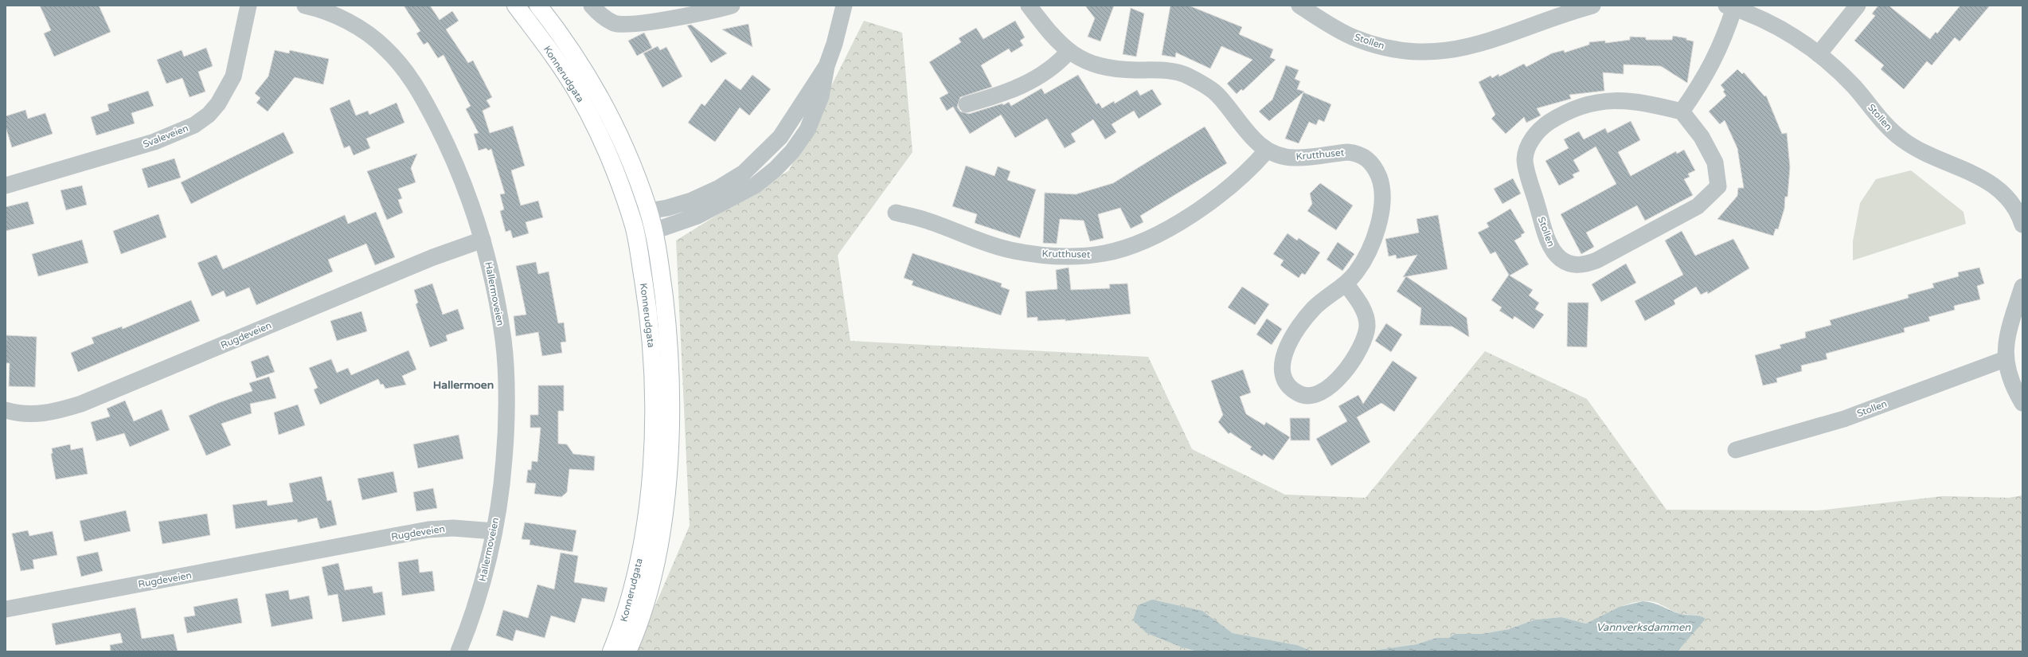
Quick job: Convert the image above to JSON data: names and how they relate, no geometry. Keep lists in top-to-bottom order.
{
  "streets": {
    "main road": ["Konnerudgata"],
    "street": [
      "Stollen",
      "Svaleveien",
      "Krutthuset",
      "Hallermoveien",
      "Rugdeveien"
    ]
  },
  "crossings": [
    ["Hallermoveien", "Rugdeveien"]
  ],
  "districts": ["Hallermoen"],
  "water": ["Vannverksdammen"]
}
